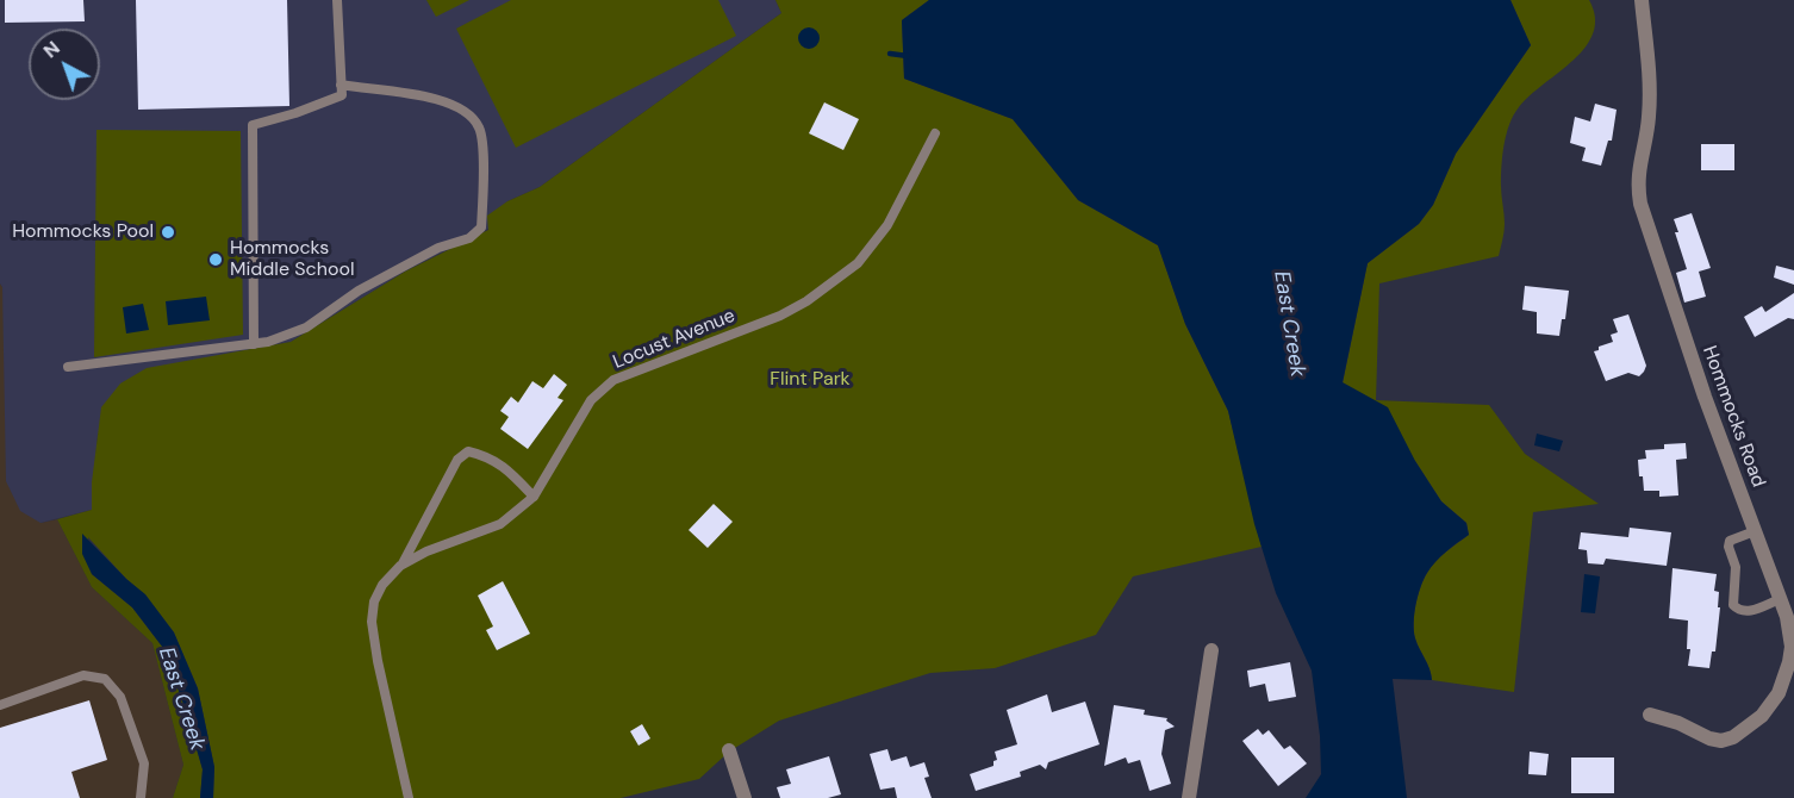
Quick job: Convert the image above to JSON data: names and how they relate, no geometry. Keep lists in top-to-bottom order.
{
  "streets": {
    "street": ["Hommocks Road"],
    "lane": ["Locust Avenue"]
  },
  "water": ["East Creek"],
  "parks": ["Flint Park"],
  "places": ["Hommocks Pool", "Hommocks Middle School"],
  "north": "top left"
}
